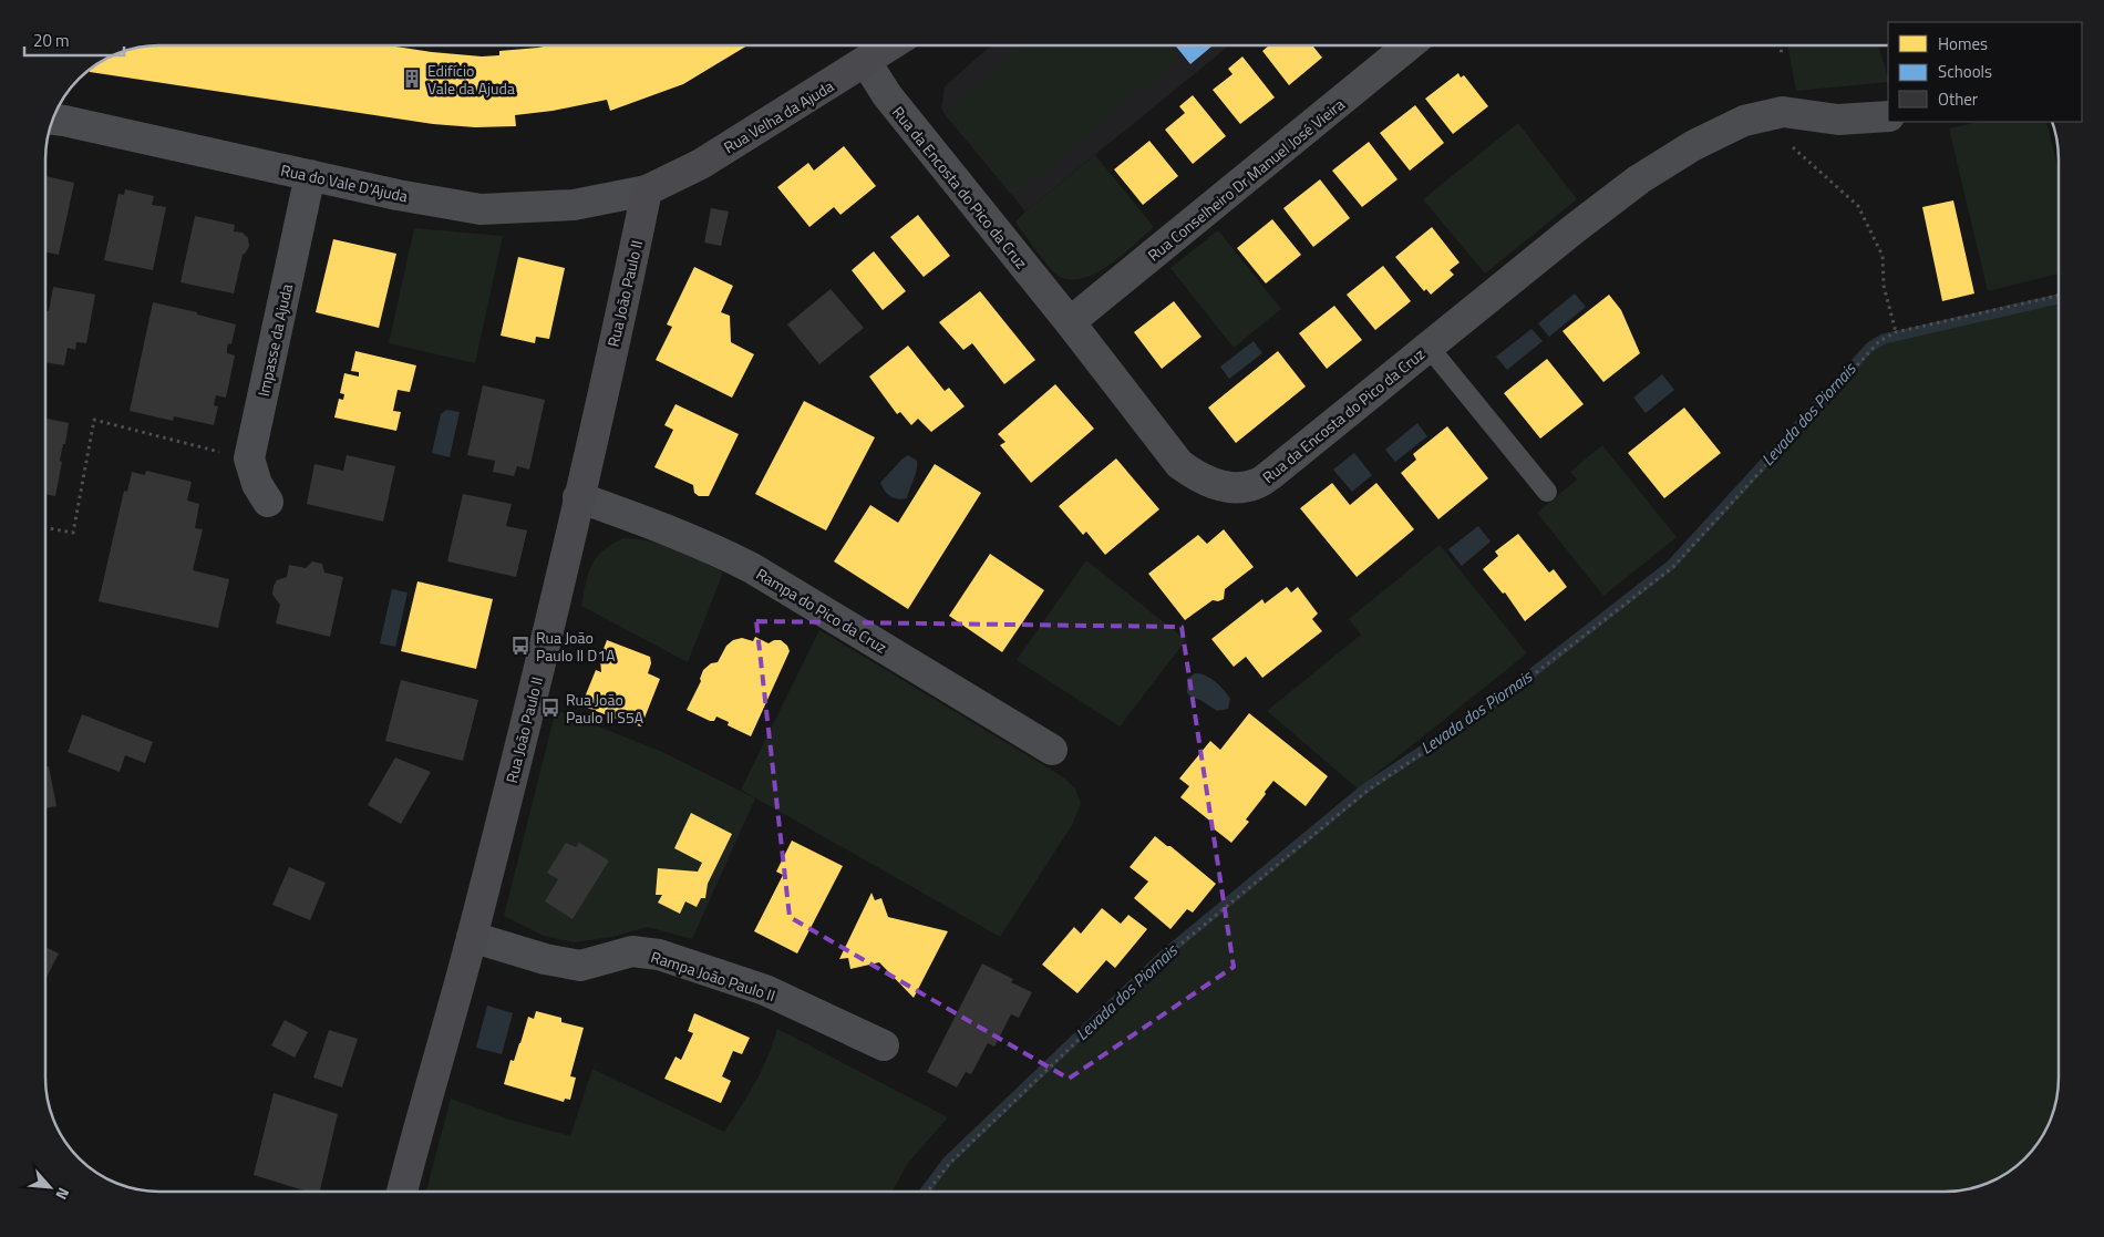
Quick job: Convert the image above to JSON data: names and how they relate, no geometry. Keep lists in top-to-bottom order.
{
  "streets": {
    "street": [
      "Rua Velha da Ajuda",
      "Rua Conselheiro Dr Manuel José Vieira",
      "Rua do Vale D'Ajuda",
      "Rua da Encosta do Pico da Cruz",
      "Rua João Paulo II",
      "Impasse da Ajuda",
      "Rampa do Pico da Cruz",
      "Rampa João Paulo II"
    ]
  },
  "crossings": [
    ["Rua Velha da Ajuda", "Rua do Vale D'Ajuda"],
    ["Rua Velha da Ajuda", "Rua da Encosta do Pico da Cruz"],
    ["Rua Velha da Ajuda", "Rua João Paulo II"],
    ["Rua Conselheiro Dr Manuel José Vieira", "Rua da Encosta do Pico da Cruz"],
    ["Rua do Vale D'Ajuda", "Rua João Paulo II"],
    ["Rua do Vale D'Ajuda", "Impasse da Ajuda"],
    ["Rua João Paulo II", "Rampa do Pico da Cruz"],
    ["Rua João Paulo II", "Rampa João Paulo II"]
  ],
  "water": ["Levada dos Piornais"],
  "places": {
    "building": ["Edifício Vale da Ajuda"],
    "bus stop": ["Rua João Paulo II D1A", "Rua João Paulo II S5A"]
  },
  "legend": ["Homes", "Schools", "Other"],
  "scale_bar": "20 m",
  "north": "bottom right"
}
